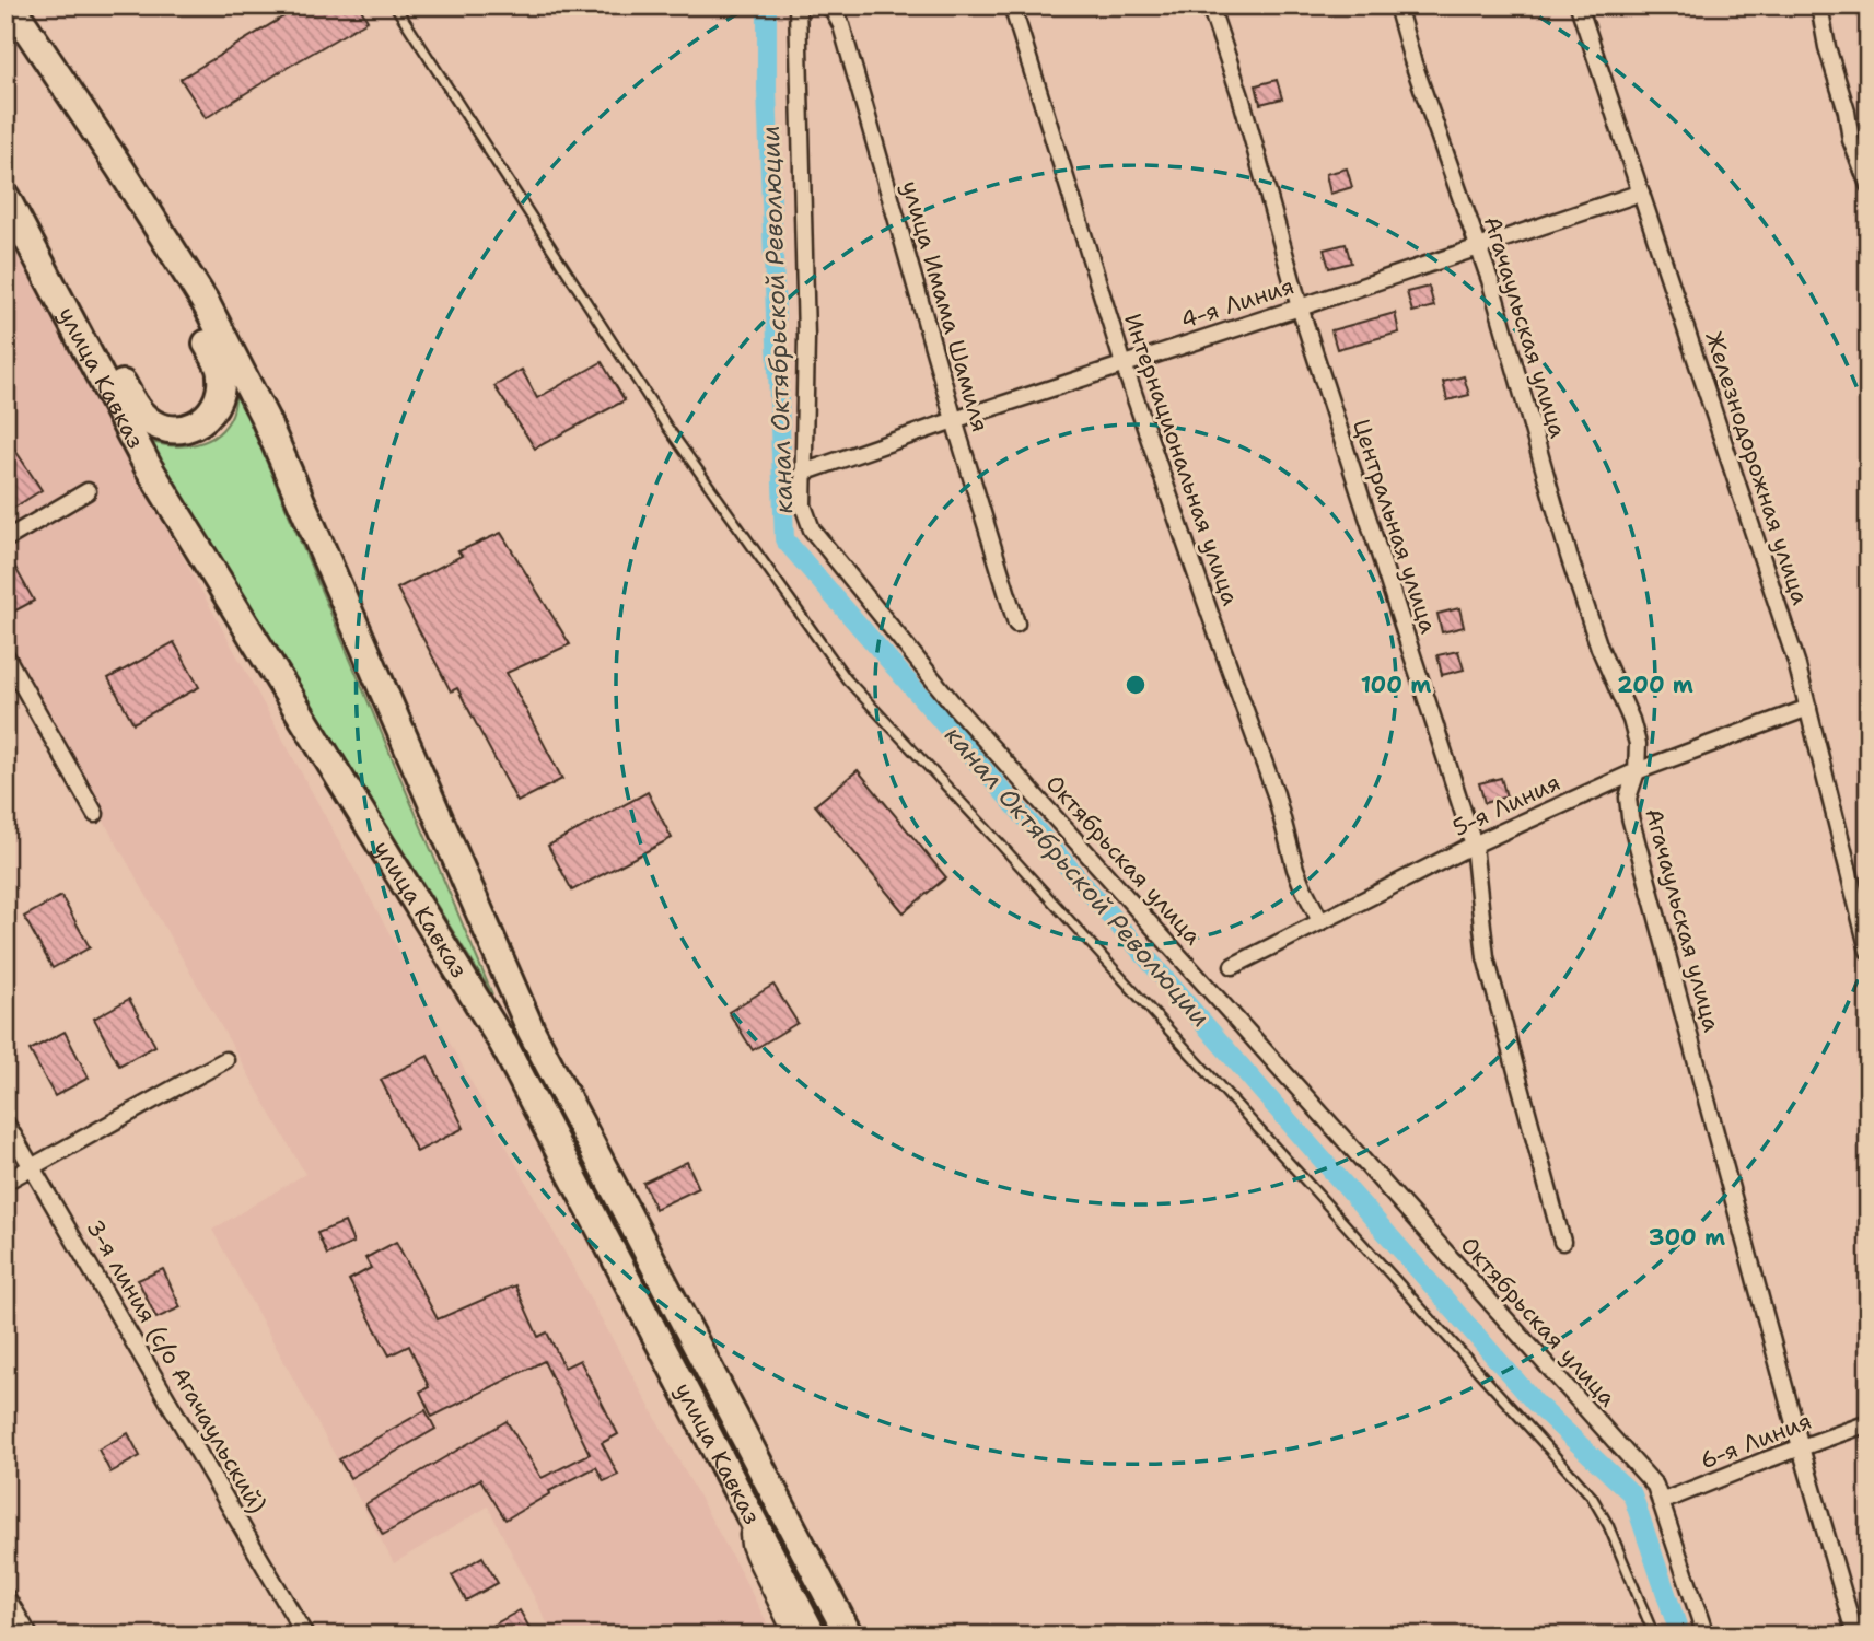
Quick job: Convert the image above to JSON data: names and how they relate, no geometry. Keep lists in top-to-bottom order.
{
  "streets": {
    "highway": ["улица Кавказ"],
    "street": [
      "4-я Линия",
      "улица Имама Шамиля",
      "Агачаульская улица",
      "Интернациональная улица",
      "Железнодорожная улица",
      "Центральная улица",
      "5-я Линия",
      "Октябрьская улица",
      "3-я линия (с/о Агачаульский)",
      "6-я Линия"
    ]
  },
  "crossings": [
    ["4-я Линия", "улица Имама Шамиля"],
    ["4-я Линия", "Агачаульская улица"],
    ["4-я Линия", "Интернациональная улица"],
    ["4-я Линия", "Железнодорожная улица"],
    ["4-я Линия", "Центральная улица"],
    ["4-я Линия", "Октябрьская улица"],
    ["Агачаульская улица", "5-я Линия"],
    ["Агачаульская улица", "6-я Линия"],
    ["Интернациональная улица", "5-я Линия"],
    ["Железнодорожная улица", "5-я Линия"],
    ["Центральная улица", "5-я Линия"],
    ["Октябрьская улица", "6-я Линия"]
  ],
  "water": ["канал Октябрьской Революции"],
  "rings": ["100 m", "200 m", "300 m"]
}
